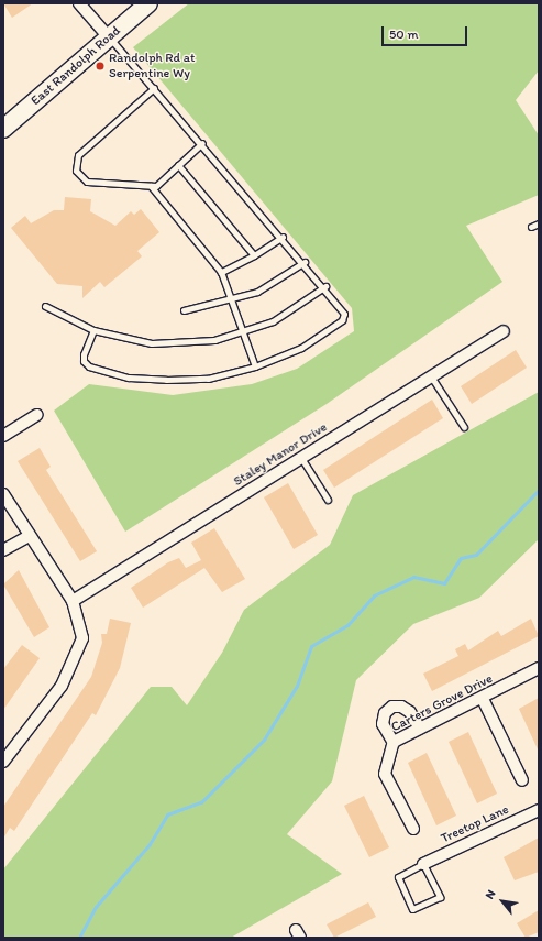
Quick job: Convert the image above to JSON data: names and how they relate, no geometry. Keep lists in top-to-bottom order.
{
  "streets": {
    "main road": ["East Randolph Road"],
    "street": ["Staley Manor Drive", "Carters Grove Drive", "Treetop Lane"]
  },
  "places": ["Randolph Rd at Serpentine Wy"],
  "scale_bar": "50 m",
  "north": "top left"
}
